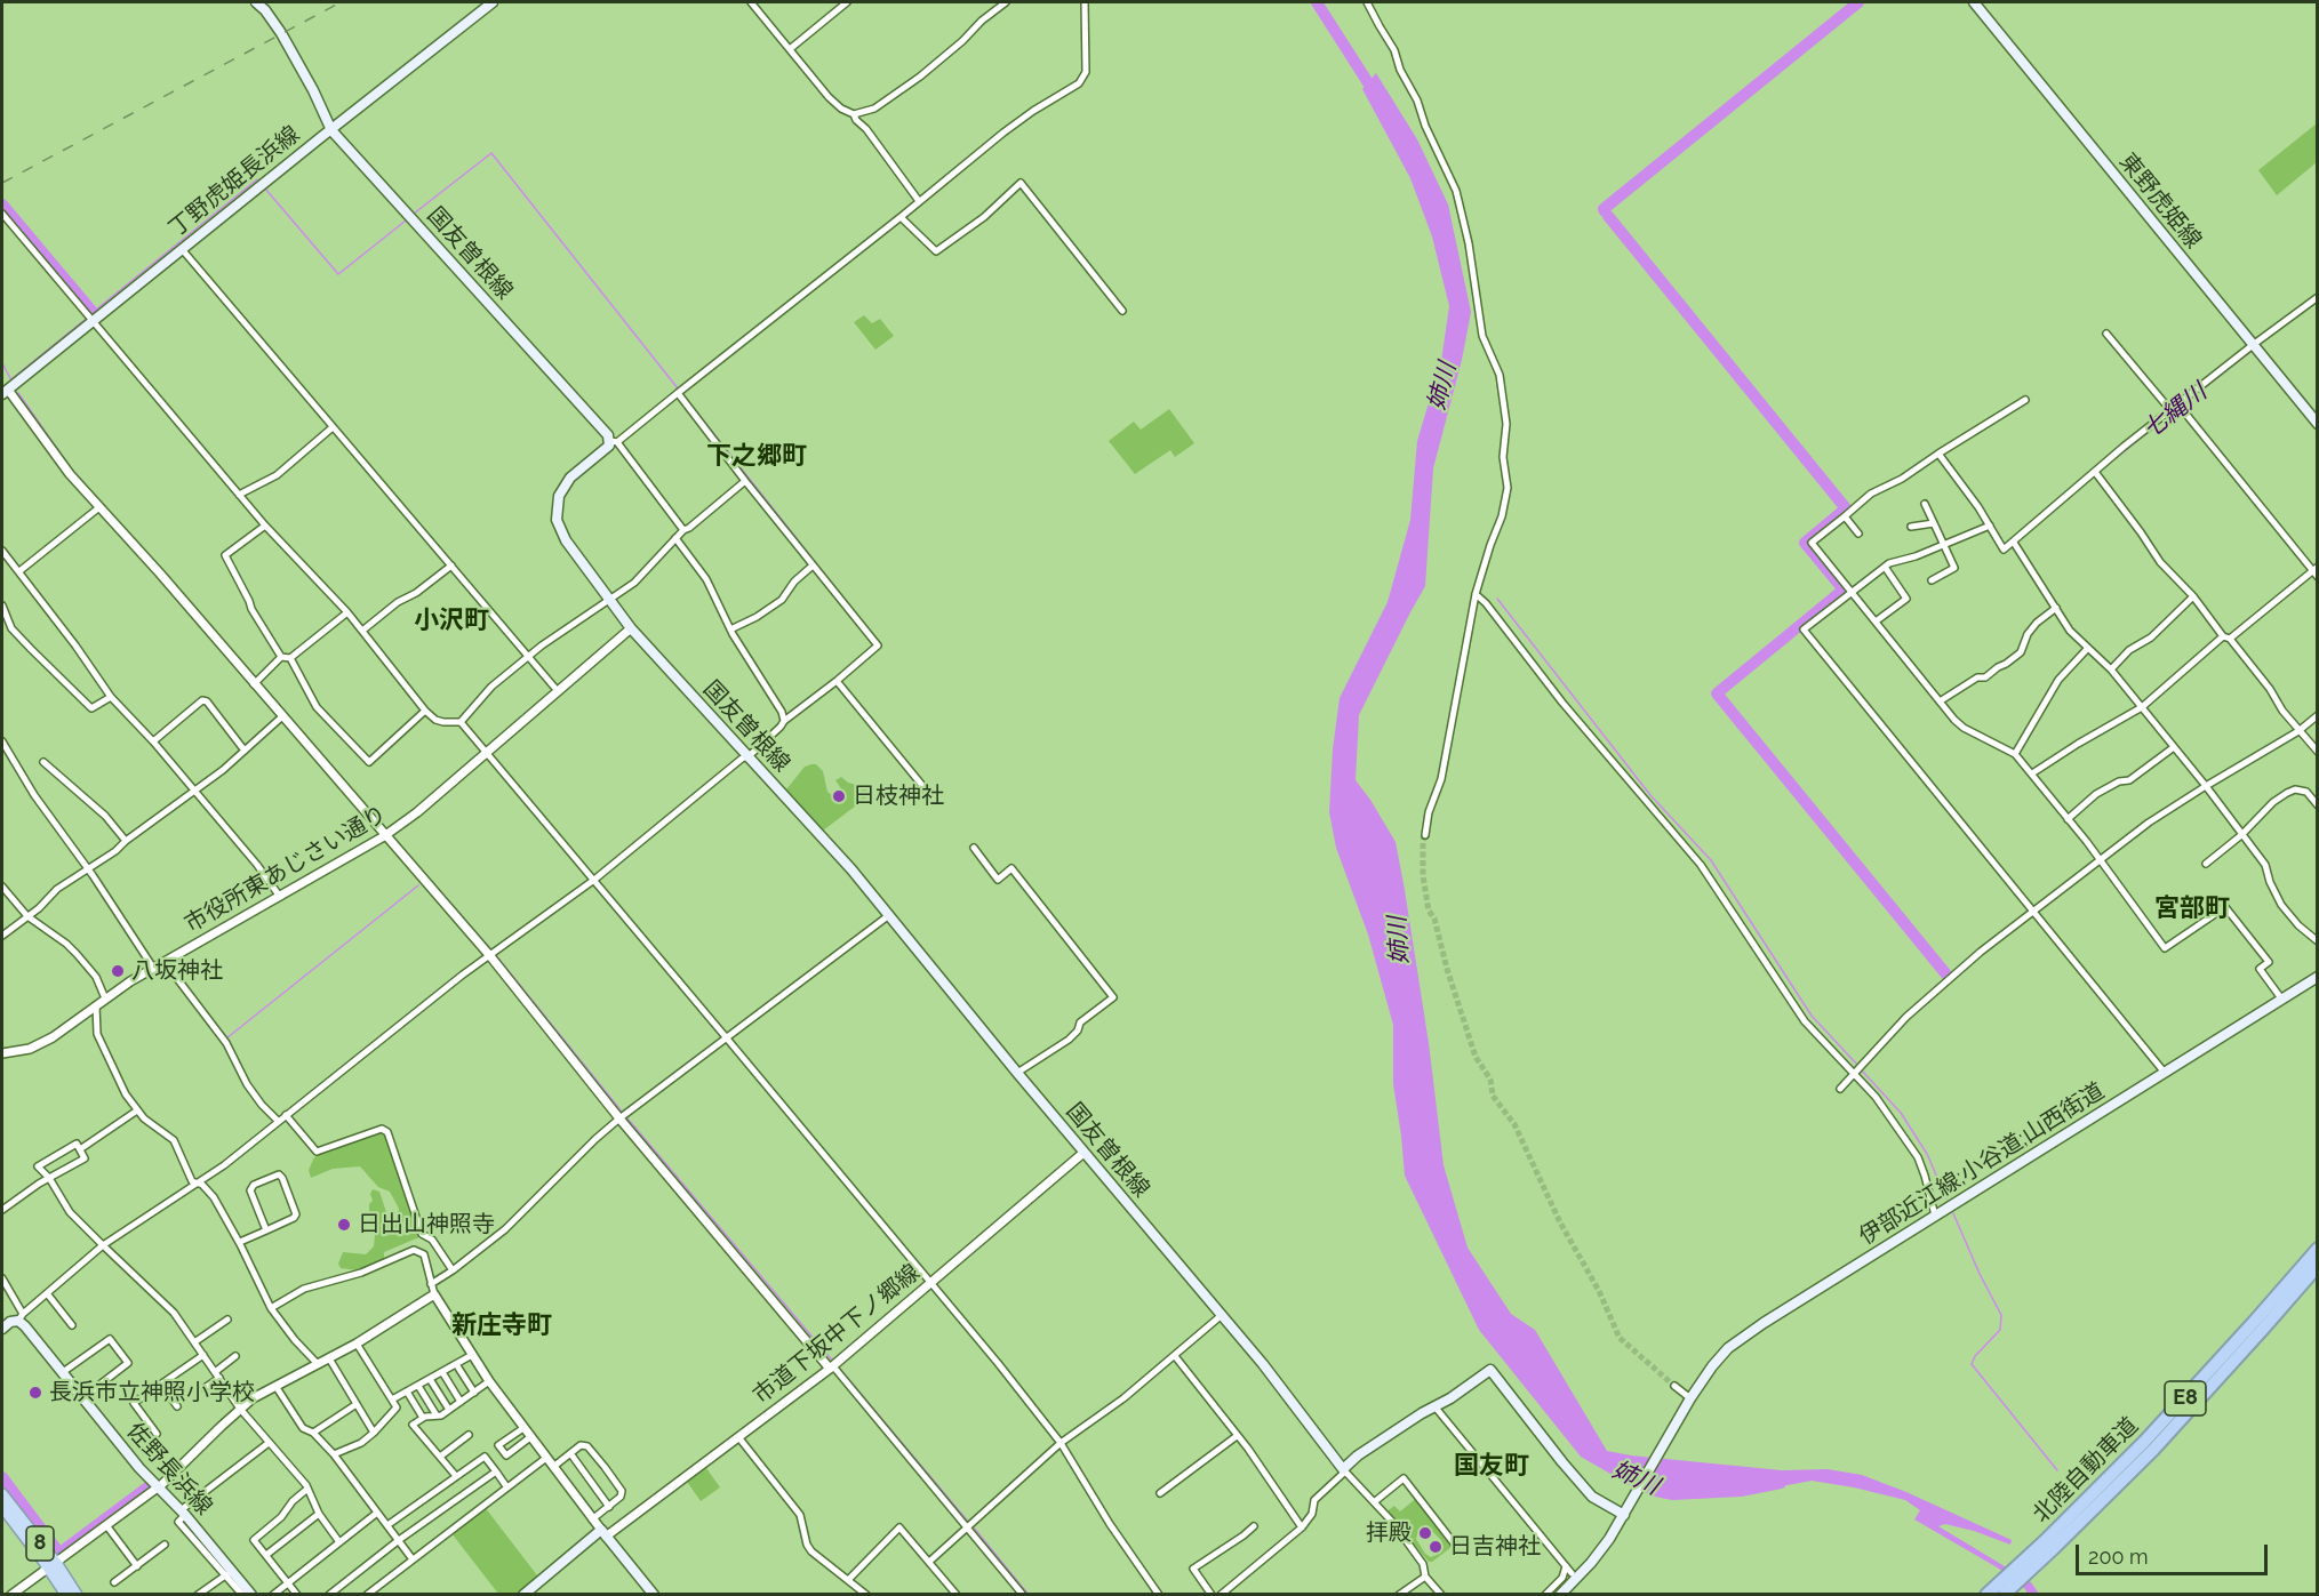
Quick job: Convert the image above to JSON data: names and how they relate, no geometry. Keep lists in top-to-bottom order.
{
  "streets": {
    "highway": ["E8", "北陸自動車道", "8"],
    "main road": [
      "丁野虎姫長浜線",
      "東野虎姫線",
      "国友曽根線",
      "伊部近江線;小谷道;山西街道",
      "佐野長浜線"
    ],
    "street": ["市役所東あじさい通り", "市道下坂中下ノ郷線"]
  },
  "crossings": [
    ["丁野虎姫長浜線", "国友曽根線"],
    ["国友曽根線", "市役所東あじさい通り"],
    ["国友曽根線", "市道下坂中下ノ郷線"]
  ],
  "districts": [
    "下之郷町",
    "小沢町",
    "宮部町",
    "新庄寺町",
    "国友町"
  ],
  "water": ["姉川", "七縄川"],
  "places": [
    "日枝神社",
    "八坂神社",
    "日出山神照寺",
    "長浜市立神照小学校",
    "拝殿",
    "日吉神社"
  ],
  "scale_bar": "200 m"
}
